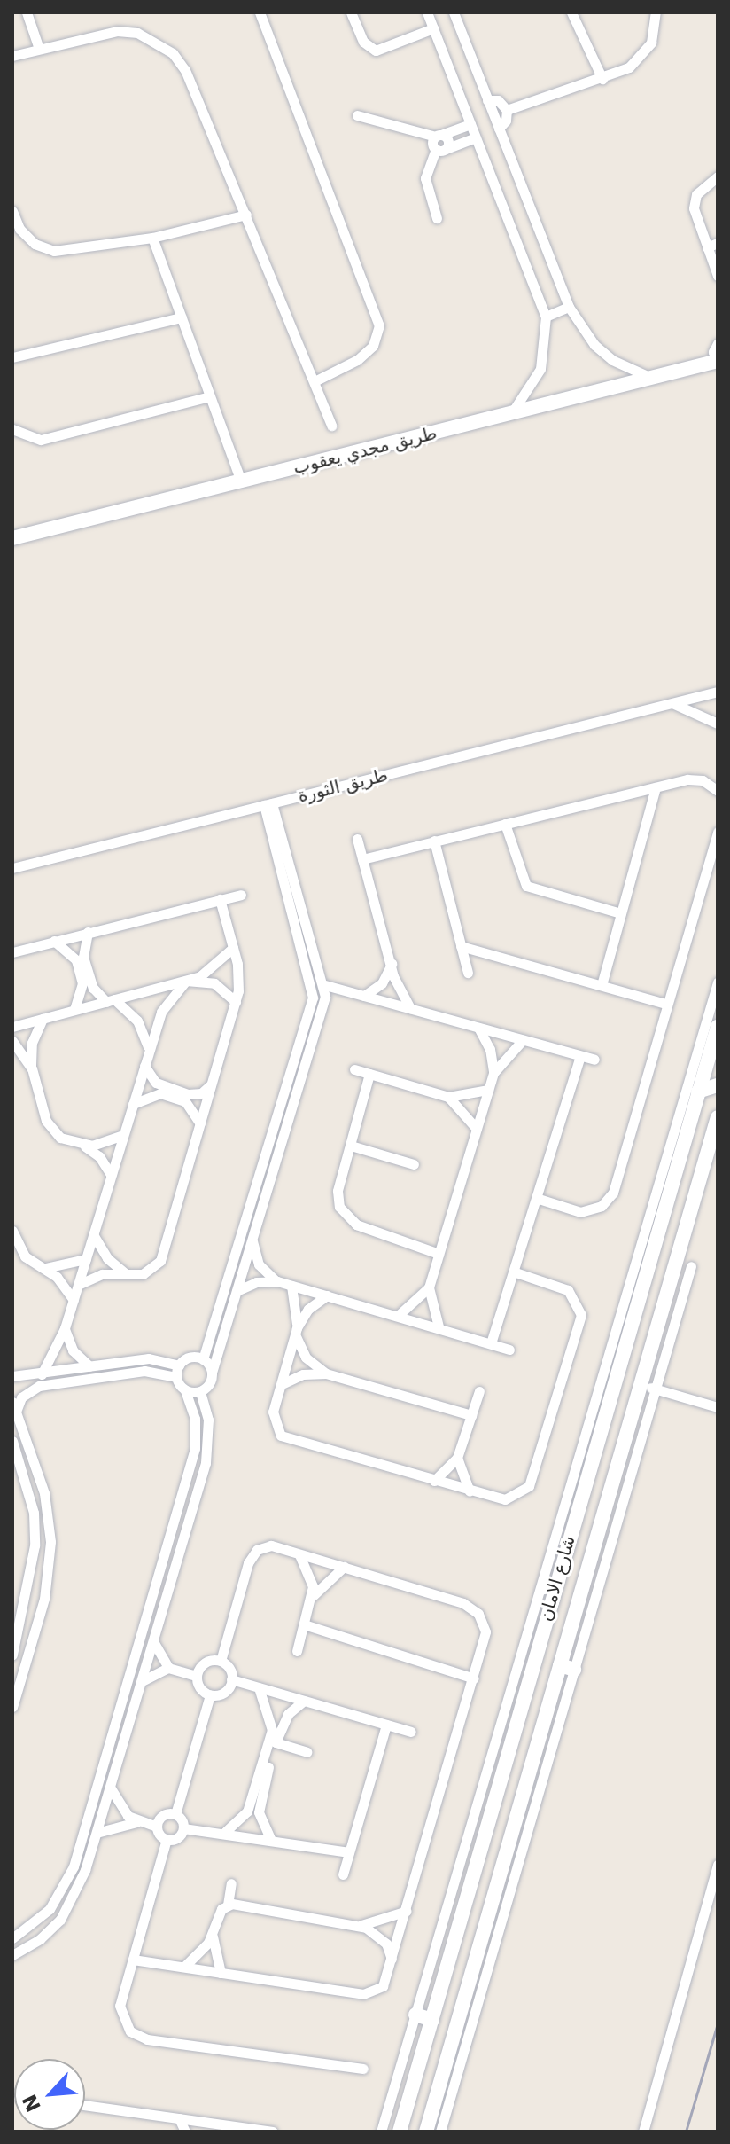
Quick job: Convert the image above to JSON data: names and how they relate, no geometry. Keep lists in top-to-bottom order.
{
  "streets": {
    "street": ["طريق مجدي يعقوب", "طريق الثورة", "شارع الامان"]
  },
  "north": "bottom left"
}
